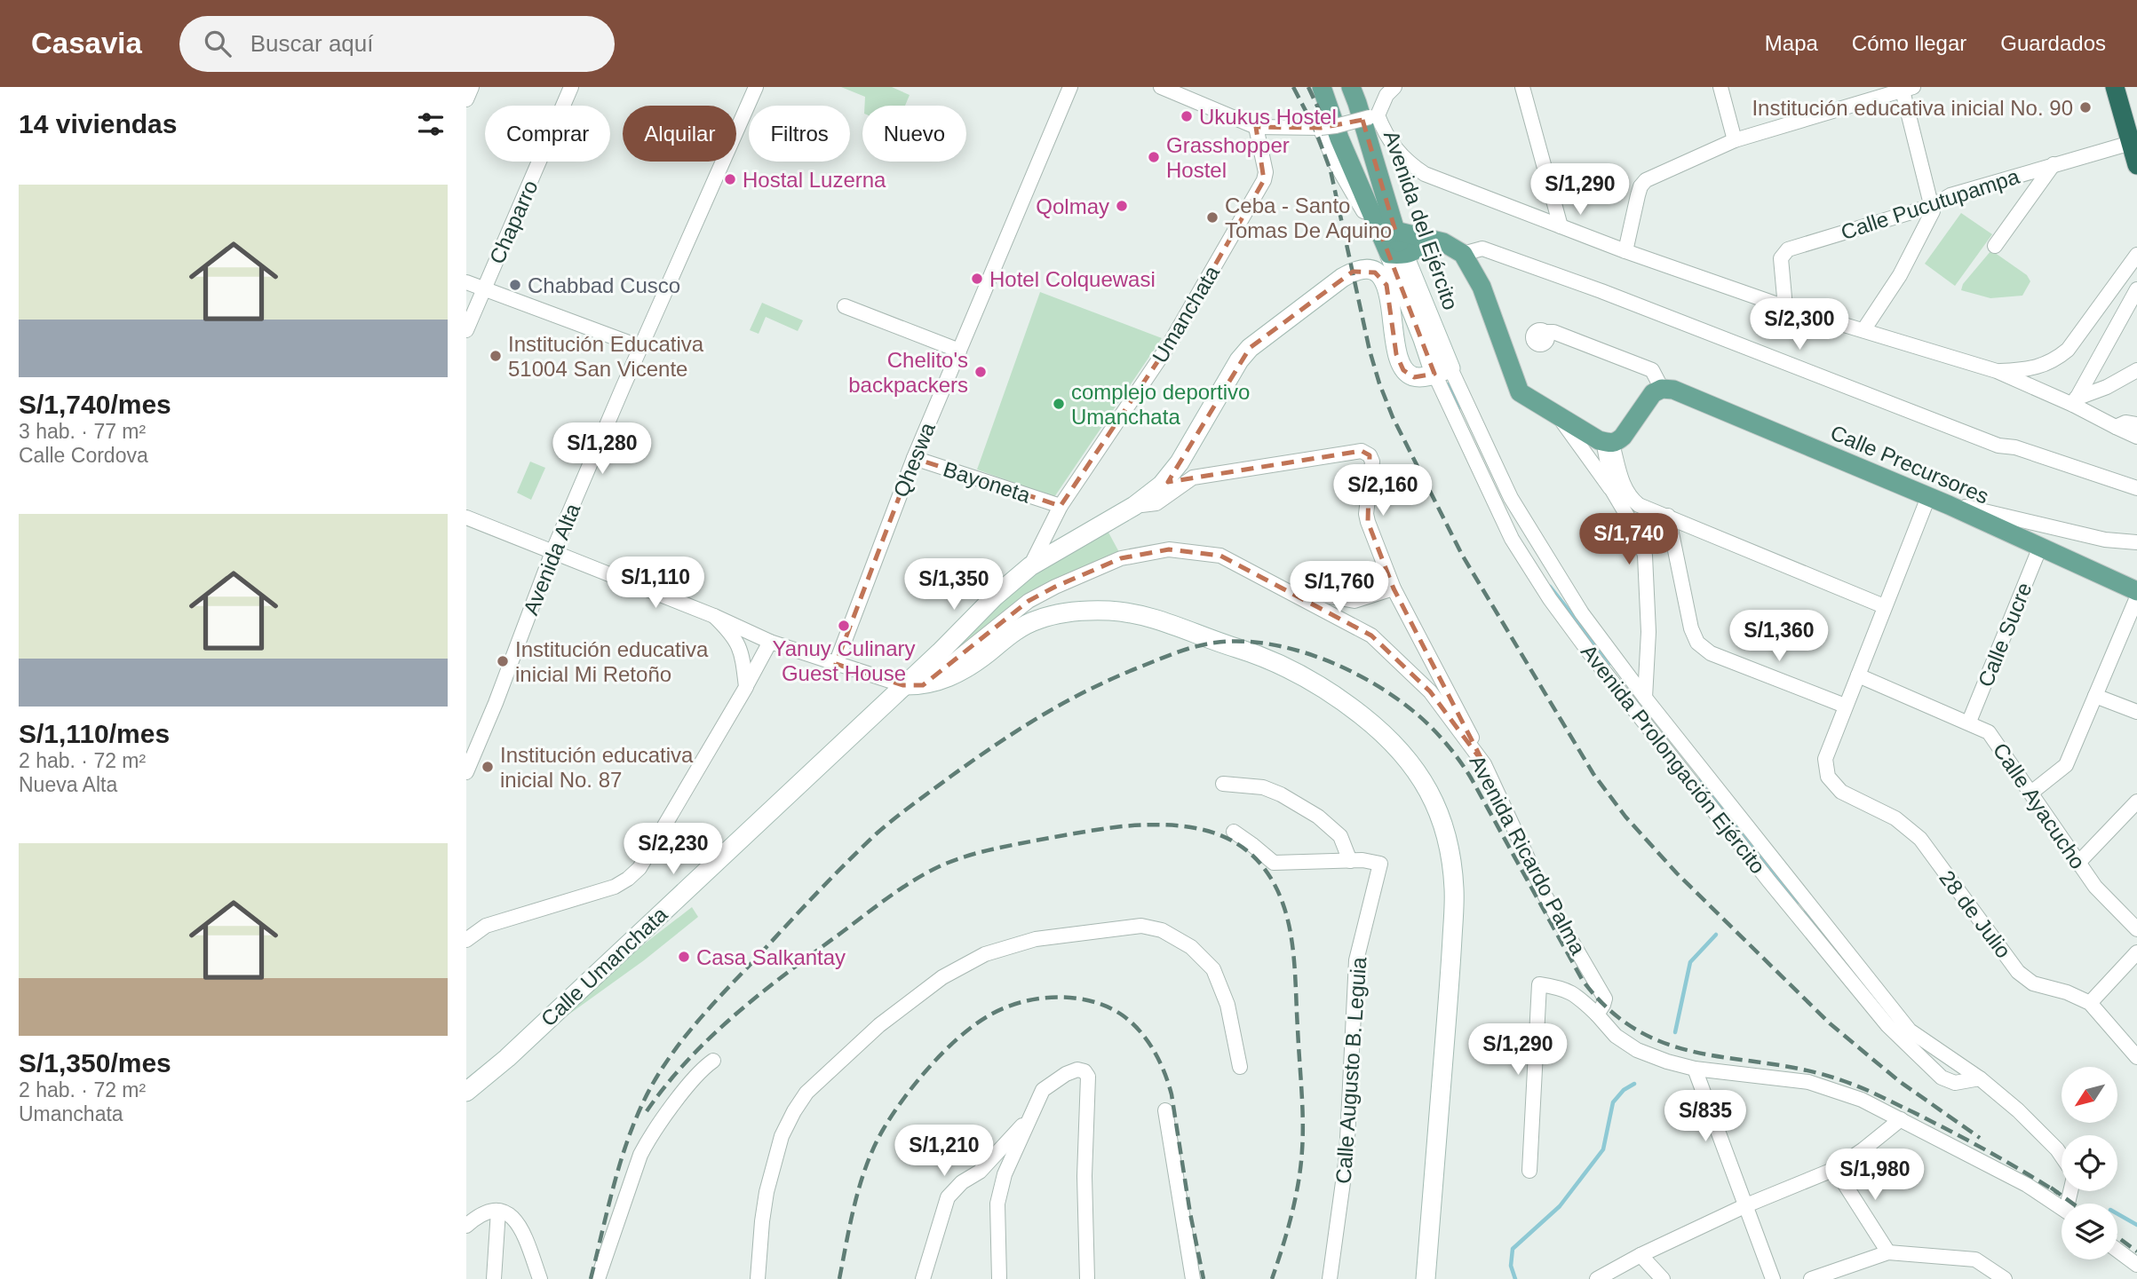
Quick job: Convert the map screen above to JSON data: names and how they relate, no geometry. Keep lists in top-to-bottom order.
{
  "streets": {
    "main road": [
      "Avenida del Ejército",
      "Umanchata",
      "Calle Precursores",
      "Calle Umanchata"
    ],
    "street": [
      "Calle Pucutupampa",
      "Chaparro",
      "Qheswa",
      "Bayoneta",
      "Avenida Alta",
      "Calle Sucre",
      "Avenida Prolongación Ejército",
      "Calle Ayacucho",
      "Avenida Ricardo Palma",
      "28 de Julio",
      "Calle Augusto B. Leguia"
    ]
  },
  "crossings": [
    ["Avenida del Ejército", "Avenida Prolongación Ejército"],
    ["Umanchata", "Bayoneta"],
    ["Umanchata", "Calle Umanchata"],
    ["Qheswa", "Bayoneta"],
    ["Calle Precursores", "Calle Sucre"],
    ["Calle Sucre", "Calle Ayacucho"]
  ],
  "places": [
    "Institución educativa inicial No. 90",
    "Ukukus Hostel",
    "Grasshopper Hostel",
    "Hostal Luzerna",
    "Qolmay",
    "Ceba - Santo Tomas De Aquino",
    "Hotel Colquewasi",
    "Chabbad Cusco",
    "Institución Educativa 51004 San Vicente",
    "Chelito's backpackers",
    "complejo deportivo Umanchata",
    "Yanuy Culinary Guest House",
    "Institución educativa inicial Mi Retoño",
    "Institución educativa inicial No. 87",
    "Casa Salkantay"
  ],
  "north": "bottom left",
  "page": {
    "header": "Casavia",
    "search": "Buscar aquí",
    "nav": ["Mapa", "Cómo llegar", "Guardados"],
    "heading": "14 viviendas",
    "chip": [
      "Comprar",
      "Alquilar",
      "Filtros",
      "Nuevo"
    ],
    "list": [
      {
        "name": "S/1,740/mes",
        "note": "3 hab. · 77 m² · Calle Cordova"
      },
      {
        "name": "S/1,110/mes",
        "note": "2 hab. · 72 m² · Nueva Alta"
      },
      {
        "name": "S/1,350/mes",
        "note": "2 hab. · 72 m² · Umanchata"
      }
    ],
    "price": [
      "S/1,290",
      "S/2,300",
      "S/1,280",
      "S/2,160",
      "S/1,740",
      "S/1,110",
      "S/1,350",
      "S/1,760",
      "S/1,360",
      "S/2,230",
      "S/1,290",
      "S/835",
      "S/1,210",
      "S/1,980"
    ]
  }
}
